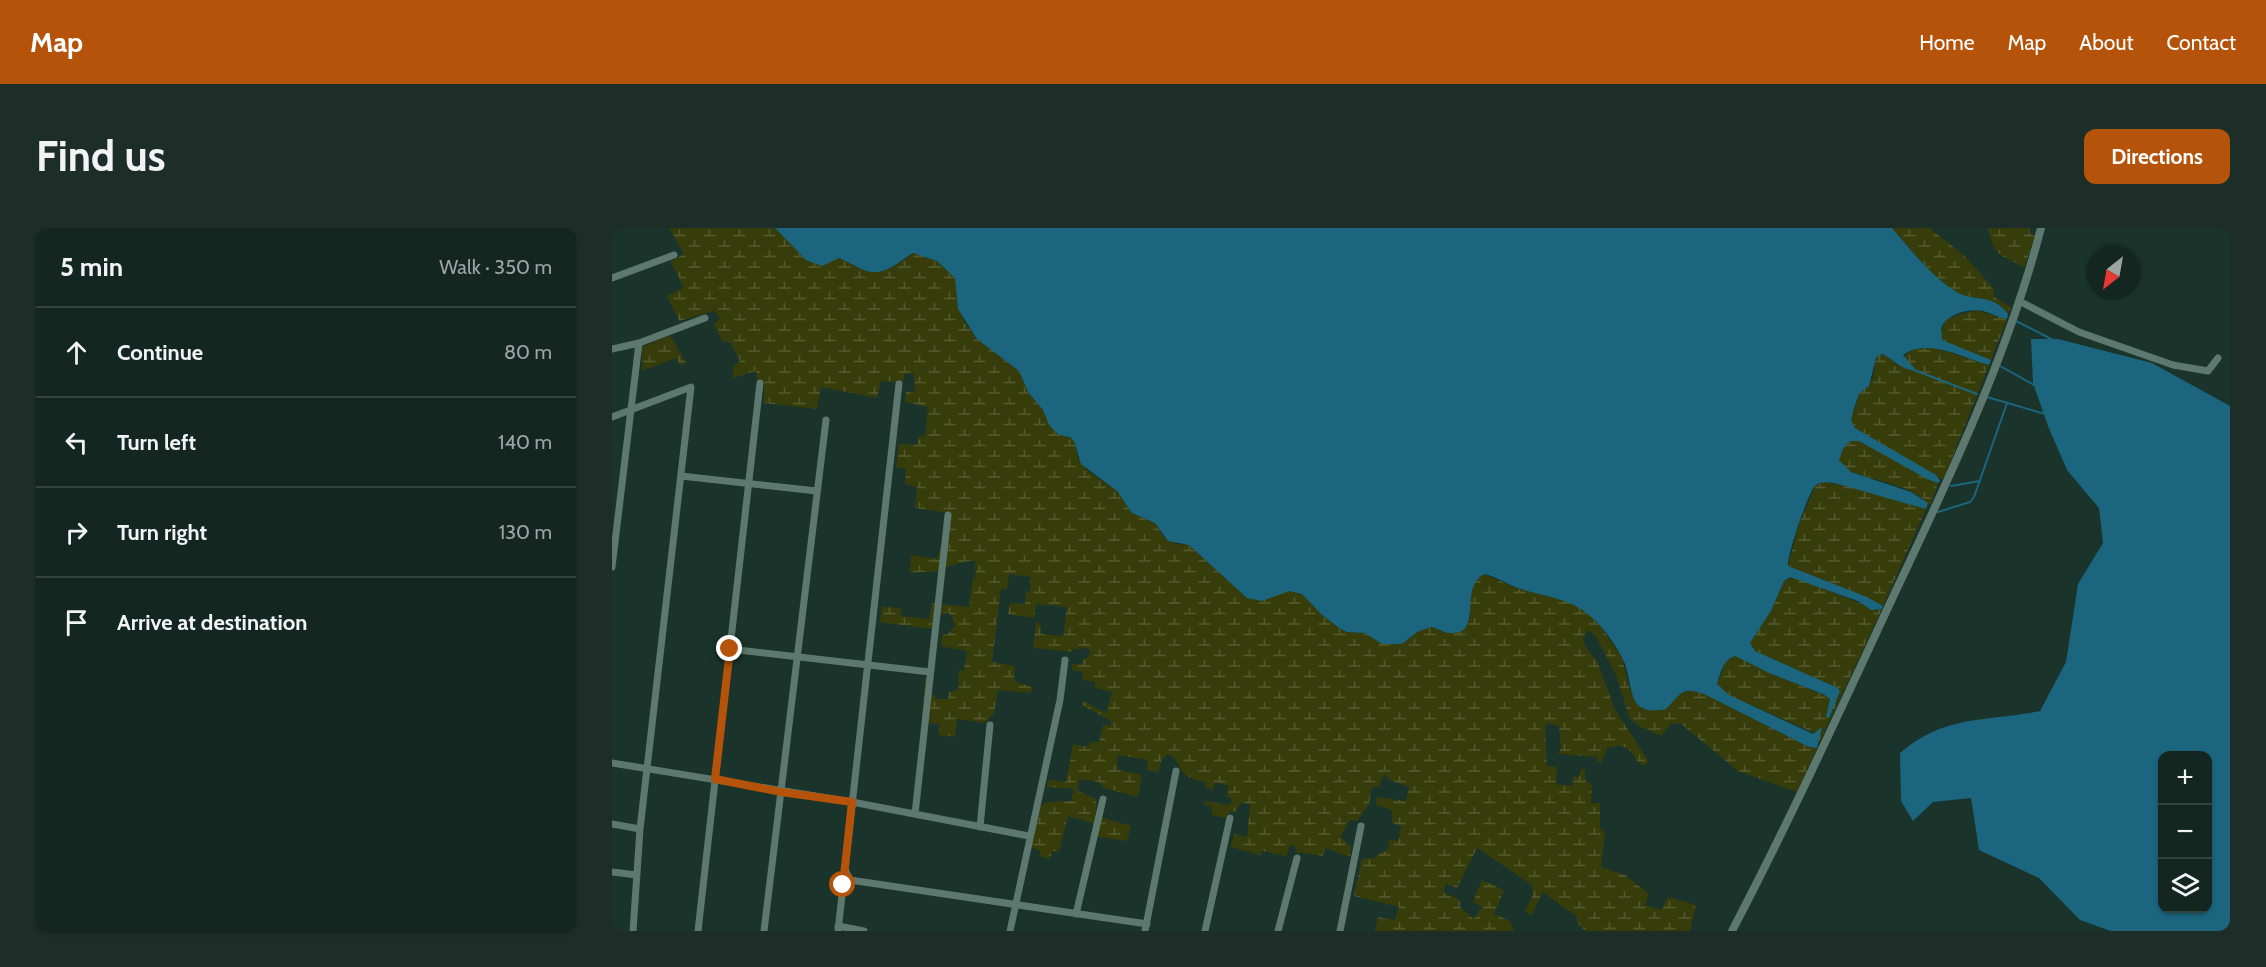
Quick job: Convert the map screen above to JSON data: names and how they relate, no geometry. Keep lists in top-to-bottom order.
{
  "north": "bottom left",
  "page": {
    "header": "Map",
    "nav": [
      "Home",
      "Map",
      "About",
      "Contact"
    ],
    "buttons": "Directions",
    "title": "Find us",
    "heading": ["5 min", "Walk · 350 m"],
    "list": [
      ["Continue", "80 m"],
      ["Turn left", "140 m"],
      ["Turn right", "130 m"],
      "Arrive at destination"
    ],
    "map_buttons": ["+", "−"]
  }
}
